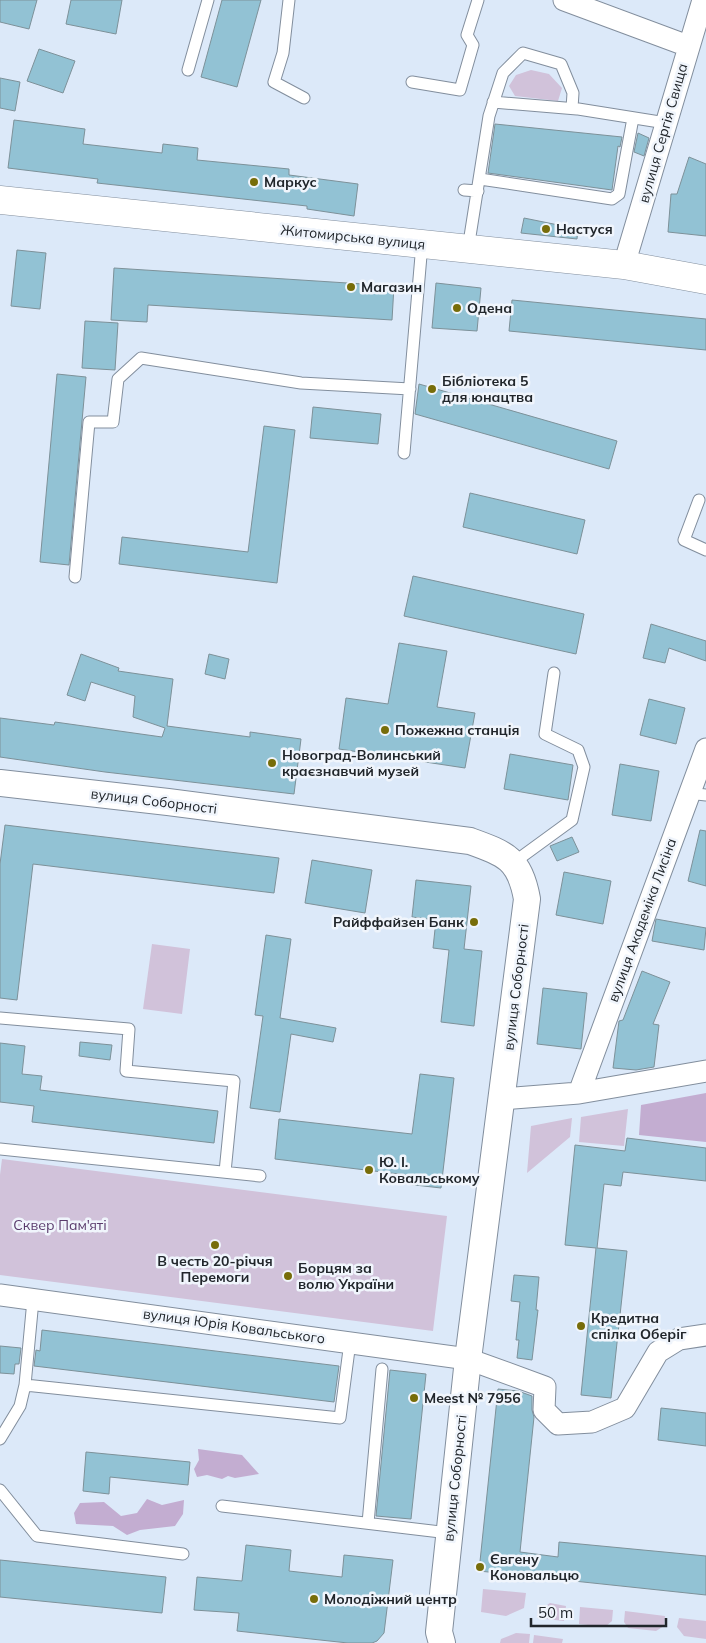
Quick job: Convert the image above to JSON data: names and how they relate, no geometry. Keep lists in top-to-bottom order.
{
  "streets": {
    "main road": ["Житомирська вулиця"],
    "street": [
      "вулиця Сергія Свища",
      "вулиця Соборності",
      "вулиця Академіка Лисіна",
      "вулиця Юрія Ковальського"
    ]
  },
  "crossings": [
    ["вулиця Сергія Свища", "Житомирська вулиця"],
    ["вулиця Соборності", "вулиця Юрія Ковальського"]
  ],
  "parks": ["Сквер Пам'яті"],
  "places": [
    "Маркус",
    "Настуся",
    "Магазин",
    "Одена",
    "Бібліотека 5 для юнацтва",
    "Пожежна станція",
    "Новоград-Волинський краєзнавчий музей",
    "Райффайзен Банк",
    "Ю. І. Ковальському",
    "В честь 20-річчя Перемоги",
    "Борцям за волю України",
    "Кредитна спілка Оберіг",
    "Meest № 7956",
    "Євгену Коновальцю",
    "Молодіжний центр"
  ],
  "scale_bar": "50 m"
}
